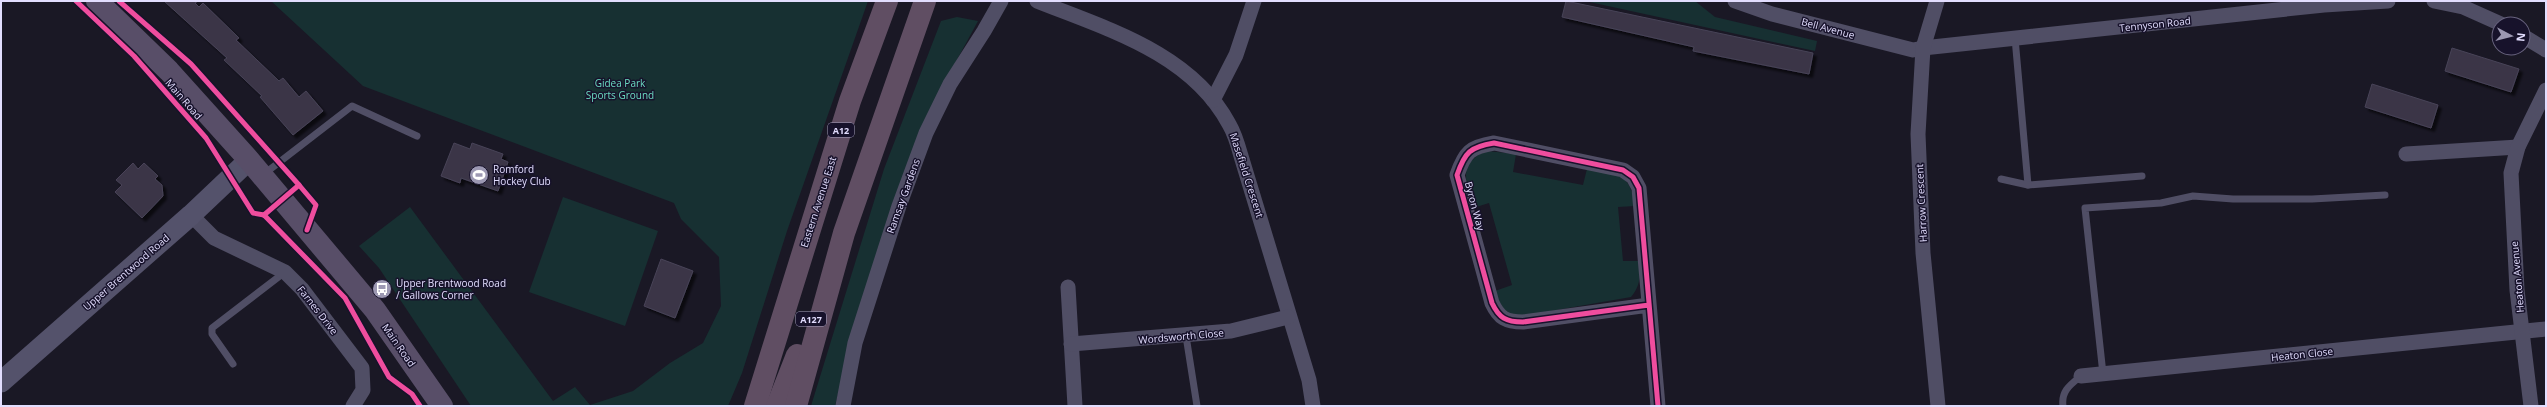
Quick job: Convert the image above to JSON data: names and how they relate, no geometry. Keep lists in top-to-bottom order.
{
  "streets": {
    "highway": ["A12", "Eastern Avenue East", "A127"],
    "main road": ["Main Road"],
    "street": [
      "Tennyson Road",
      "Bell Avenue",
      "Masefield Crescent",
      "Ramsay Gardens",
      "Harrow Crescent",
      "Byron Way",
      "Upper Brentwood Road",
      "Heaton Avenue",
      "Farnes Drive",
      "Wordsworth Close",
      "Heaton Close"
    ]
  },
  "crossings": [
    ["Tennyson Road", "Bell Avenue"],
    ["Tennyson Road", "Harrow Crescent"],
    ["Bell Avenue", "Harrow Crescent"],
    ["Main Road", "Upper Brentwood Road"],
    ["Masefield Crescent", "Wordsworth Close"],
    ["Eastern Avenue East", "A127"],
    ["Upper Brentwood Road", "Farnes Drive"],
    ["Heaton Avenue", "Heaton Close"]
  ],
  "parks": ["Gidea Park Sports Ground"],
  "places": {
    "sports": ["Romford Hockey Club"],
    "bus stop": ["Upper Brentwood Road / Gallows Corner"]
  },
  "north": "right"
}
